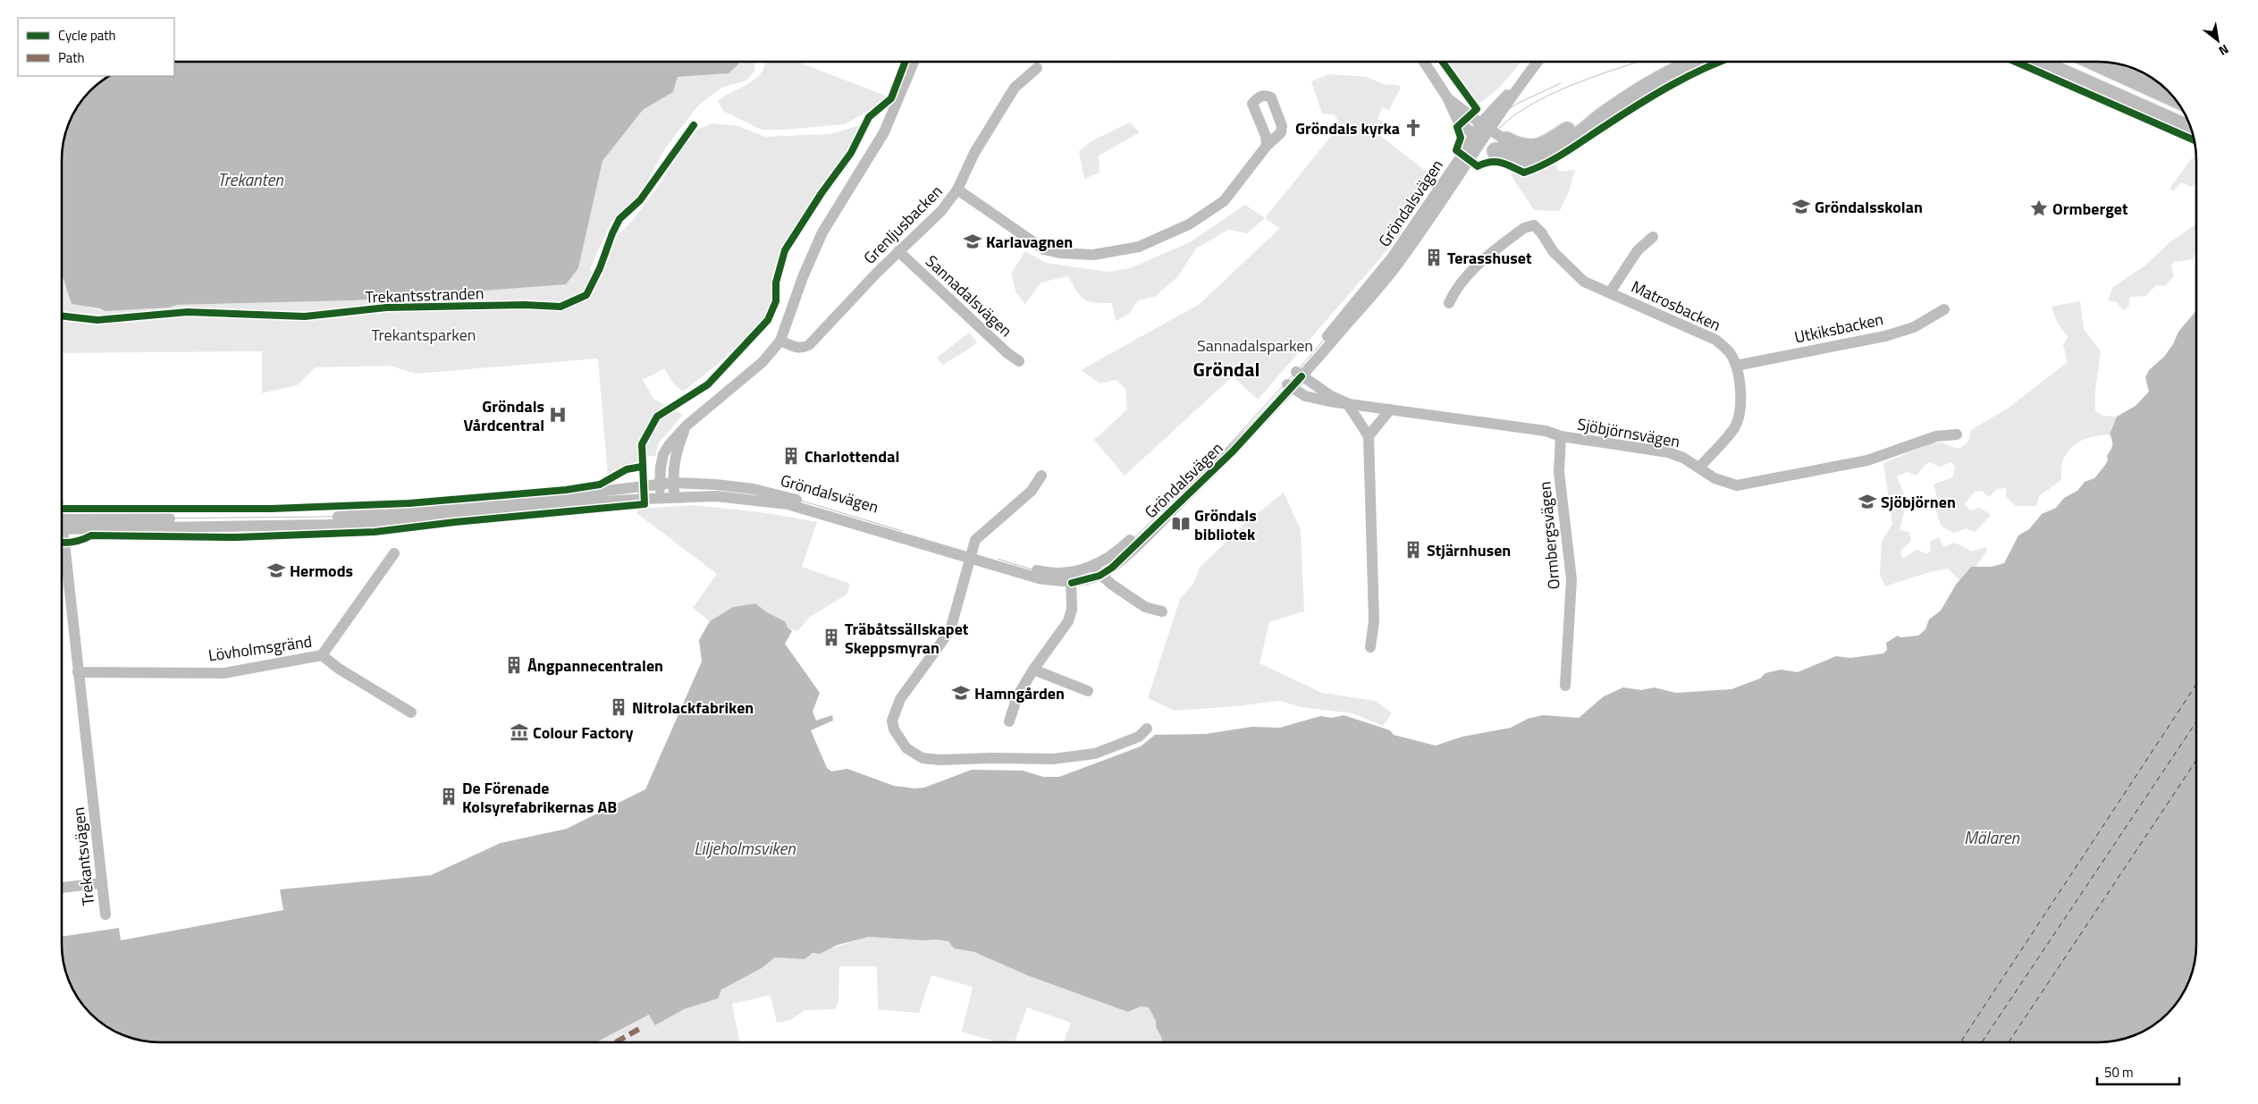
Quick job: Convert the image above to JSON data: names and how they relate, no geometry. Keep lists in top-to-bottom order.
{
  "streets": {
    "street": [
      "Gröndalsvägen",
      "Grenljusbacken",
      "Sannadalsvägen",
      "Matrosbacken",
      "Utkiksbacken",
      "Sjöbjörnsvägen",
      "Ormbergsvägen",
      "Lövholmsgränd",
      "Trekantsvägen"
    ],
    "cycle path": ["Trekantsstranden"]
  },
  "crossings": [
    ["Gröndalsvägen", "Sjöbjörnsvägen"],
    ["Grenljusbacken", "Sannadalsvägen"],
    ["Matrosbacken", "Utkiksbacken"],
    ["Matrosbacken", "Sjöbjörnsvägen"],
    ["Sjöbjörnsvägen", "Ormbergsvägen"],
    ["Lövholmsgränd", "Trekantsvägen"]
  ],
  "districts": ["Gröndal"],
  "water": ["Trekanten", "Mälaren", "Liljeholmsviken"],
  "parks": ["Trekantsparken", "Sannadalsparken"],
  "places": {
    "church": ["Gröndals kyrka"],
    "school or university": [
      "Gröndalsskolan",
      "Karlavagnen",
      "Sjöbjörnen",
      "Hermods",
      "Hamngården"
    ],
    "place": ["Ormberget"],
    "building": [
      "Terasshuset",
      "Charlottendal",
      "Stjärnhusen",
      "Träbåtssällskapet Skeppsmyran",
      "Ångpannecentralen",
      "Nitrolackfabriken",
      "De Förenade Kolsyrefabrikernas AB"
    ],
    "hospital": ["Gröndals Vårdcentral"],
    "library": ["Gröndals bibliotek"],
    "museum": ["Colour Factory"]
  },
  "legend": ["Cycle path", "Path"],
  "scale_bar": "50 m",
  "north": "bottom right"
}
